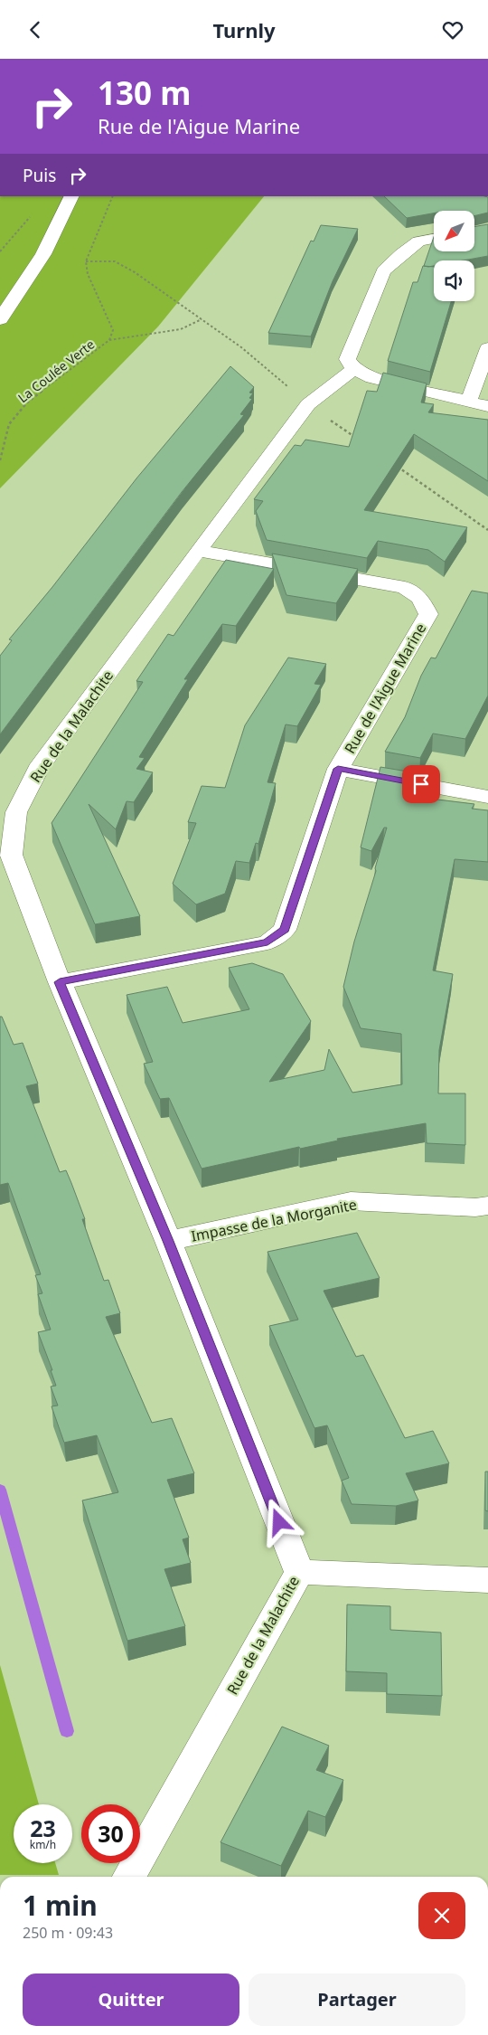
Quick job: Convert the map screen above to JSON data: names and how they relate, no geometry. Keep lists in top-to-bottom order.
{
  "streets": {
    "street": ["Rue de l'Aigue Marine", "Rue de la Malachite", "Impasse de la Morganite"],
    "path": ["La Coulée Verte"]
  },
  "crossings": [
    ["Rue de l'Aigue Marine", "Rue de la Malachite"],
    ["Rue de la Malachite", "Impasse de la Morganite"]
  ],
  "north": "bottom left",
  "page": {
    "header": "Turnly",
    "turn": ["130 m", "Rue de l'Aigue Marine"],
    "then": "Puis",
    "speed": "23 km/h",
    "limit": "30",
    "heading": ["1 min", "250 m · 09:43"],
    "buttons": ["Quitter", "Partager"]
  }
}
